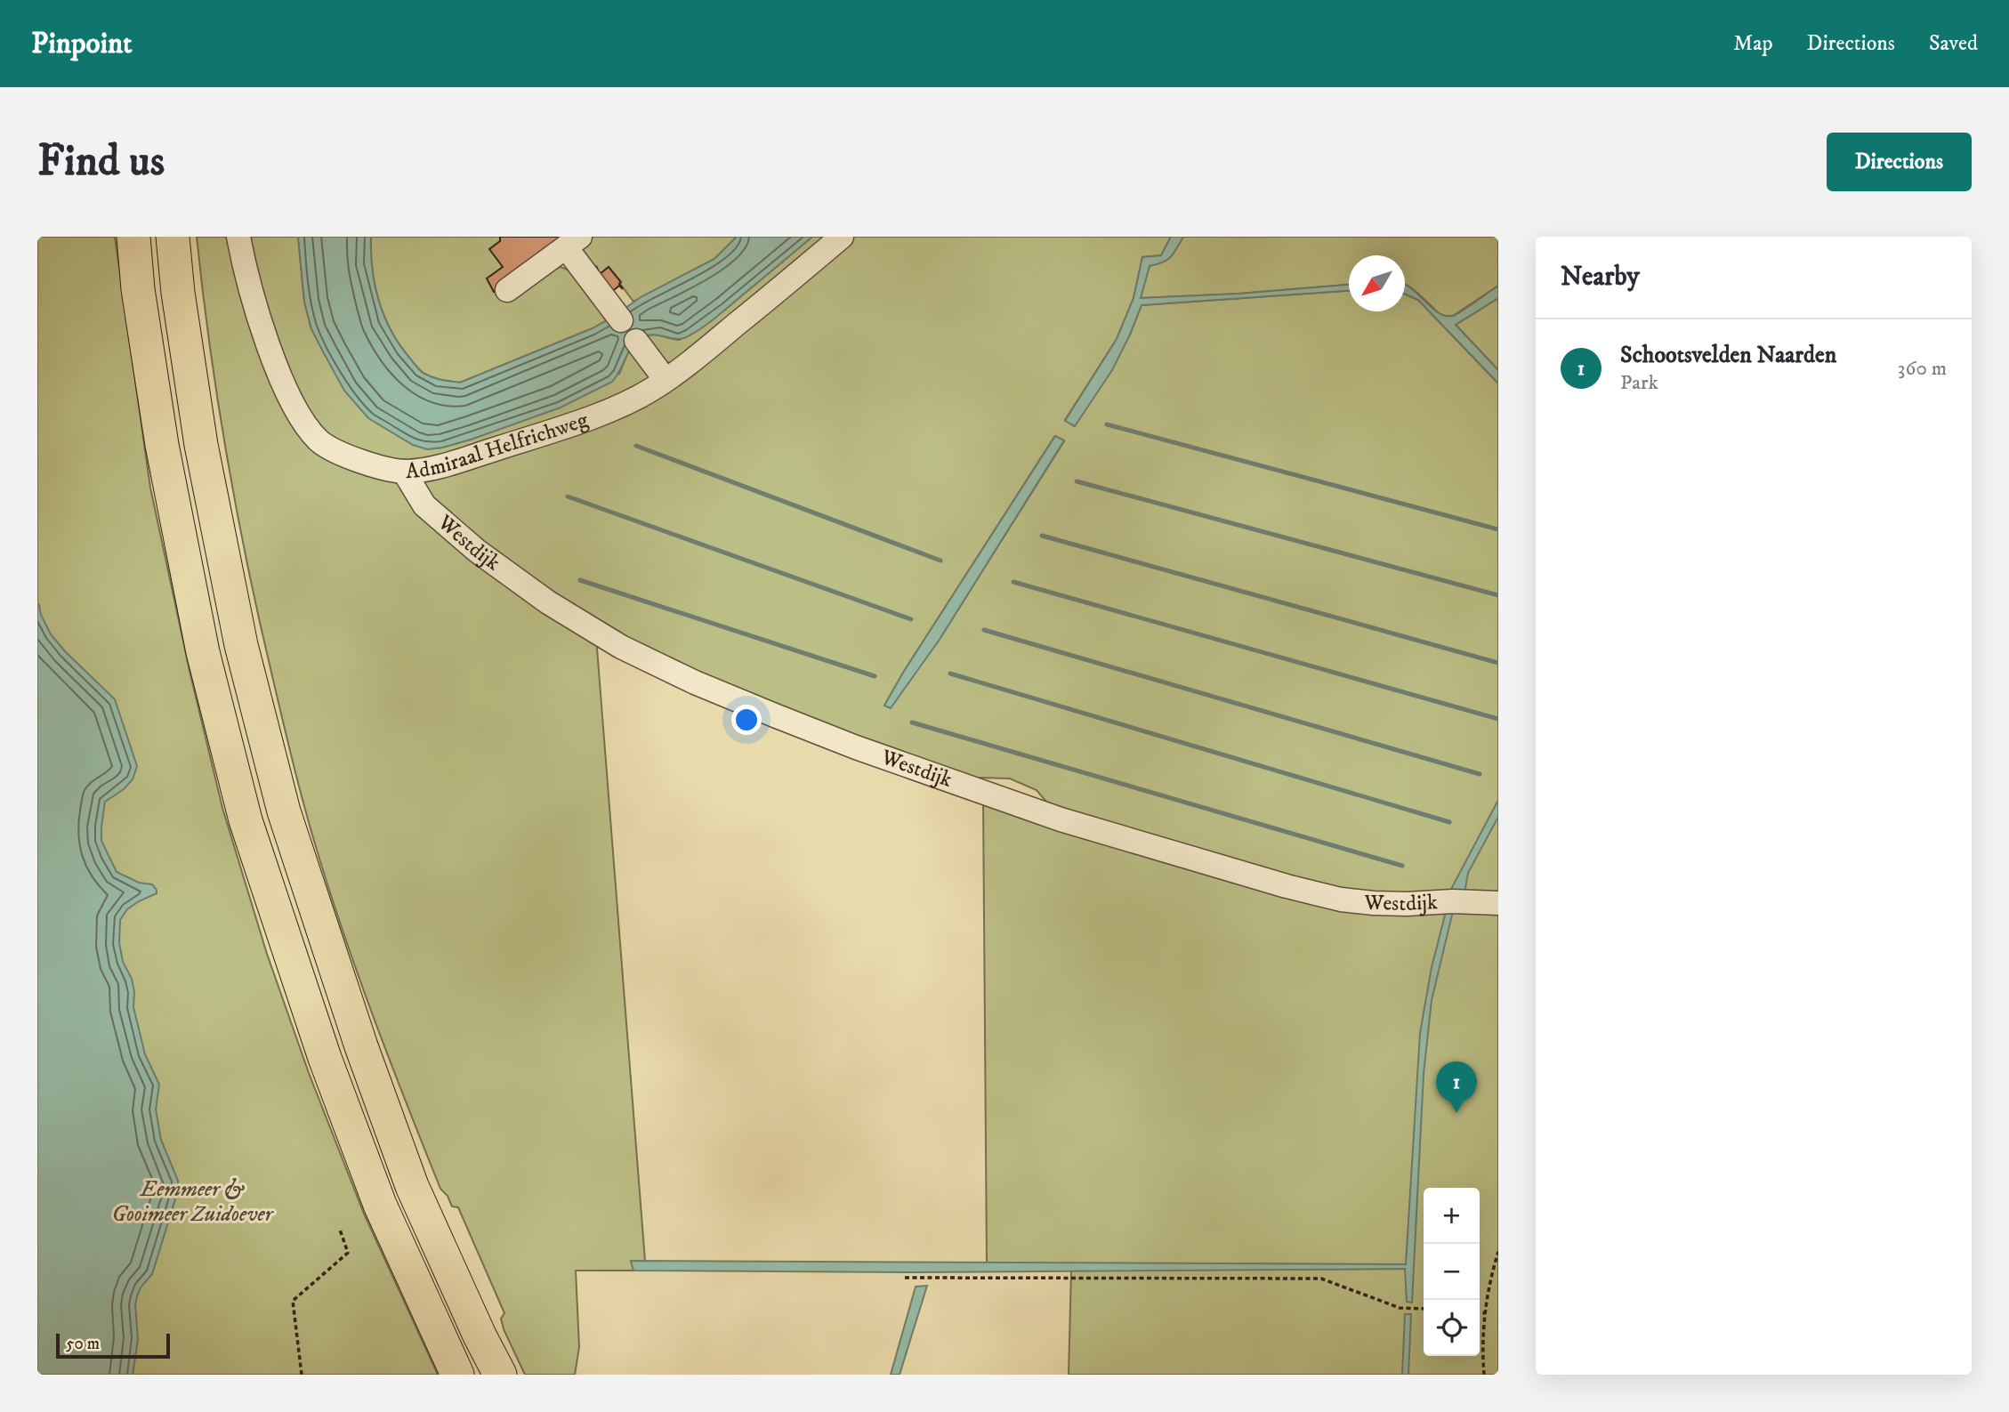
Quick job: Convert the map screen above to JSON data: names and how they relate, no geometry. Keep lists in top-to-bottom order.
{
  "streets": {
    "street": ["Admiraal Helfrichweg", "Westdijk"]
  },
  "crossings": [
    ["Admiraal Helfrichweg", "Westdijk"]
  ],
  "parks": ["Eemmeer & Gooimeer Zuidoever"],
  "scale_bar": "50 m",
  "north": "bottom left",
  "page": {
    "header": "Pinpoint",
    "nav": ["Map", "Directions", "Saved"],
    "buttons": "Directions",
    "title": "Find us",
    "heading": "Nearby",
    "list": [
      {
        "mark": "1",
        "name": "Schootsvelden Naarden",
        "note": "Park",
        "value": "360 m"
      }
    ],
    "pins": "1",
    "map_buttons": ["+", "−"],
    "scale": "50 m"
  }
}
